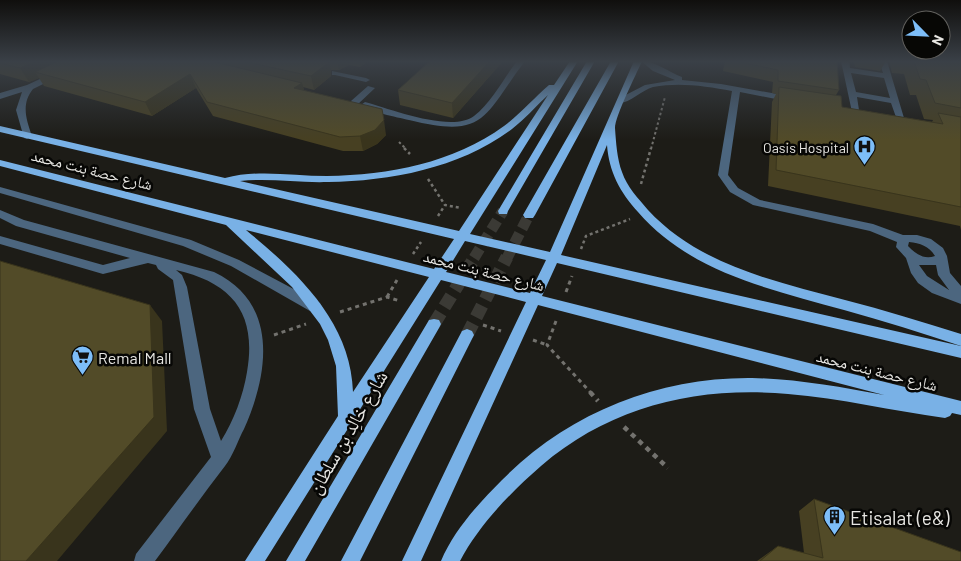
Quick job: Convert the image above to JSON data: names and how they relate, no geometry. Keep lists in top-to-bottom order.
{
  "streets": {
    "main road": ["شارع حصة بنت محمد", "شارع خالِد بن سلطان"]
  },
  "places": {
    "hospital": ["Oasis Hospital"],
    "supermarket": ["Remal Mall"],
    "building": ["Etisalat (e&)"]
  },
  "north": "bottom right"
}
